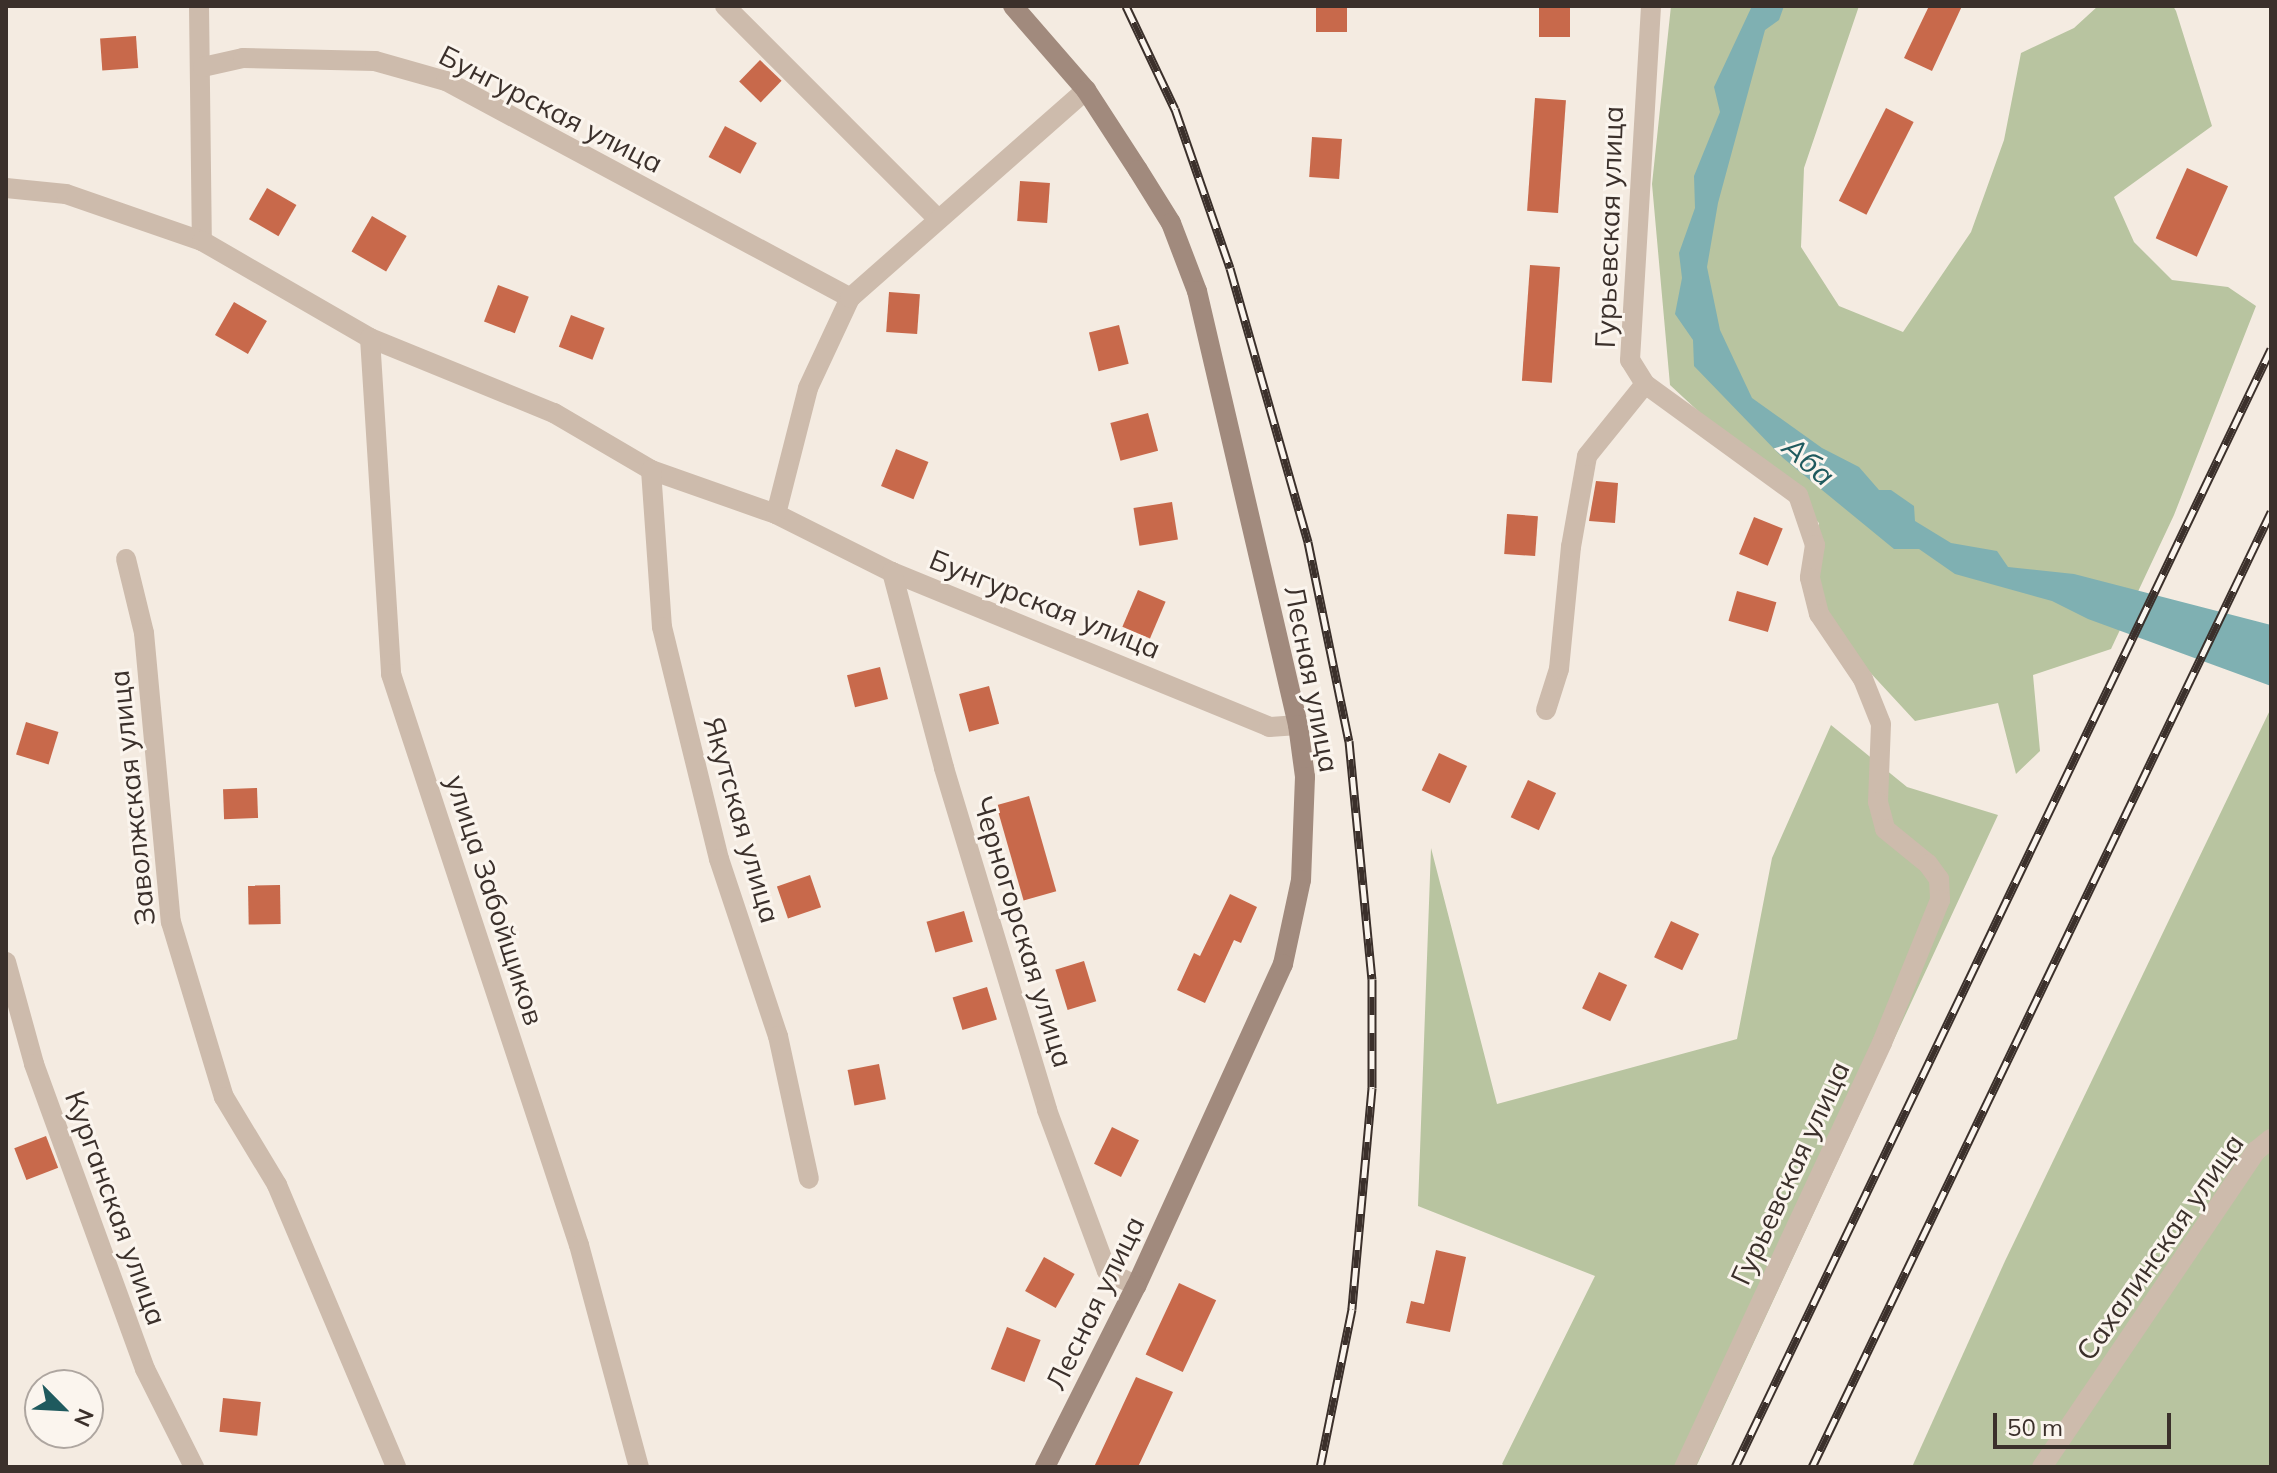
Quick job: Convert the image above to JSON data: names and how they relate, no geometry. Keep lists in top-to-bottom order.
{
  "streets": {
    "main road": ["Лесная улица"],
    "street": [
      "Бунгурская улица",
      "Гурьевская улица",
      "Заволжская улица",
      "Якутская улица",
      "улица Забойщиков",
      "Черногорская улица",
      "Курганская улица",
      "Сахалинская улица"
    ]
  },
  "crossings": [
    ["Бунгурская улица", "Лесная улица"],
    ["Бунгурская улица", "Якутская улица"],
    ["Бунгурская улица", "улица Забойщиков"],
    ["Бунгурская улица", "Черногорская улица"],
    ["Лесная улица", "Черногорская улица"]
  ],
  "water": ["Аба"],
  "scale_bar": "50 m",
  "north": "bottom right"
}
